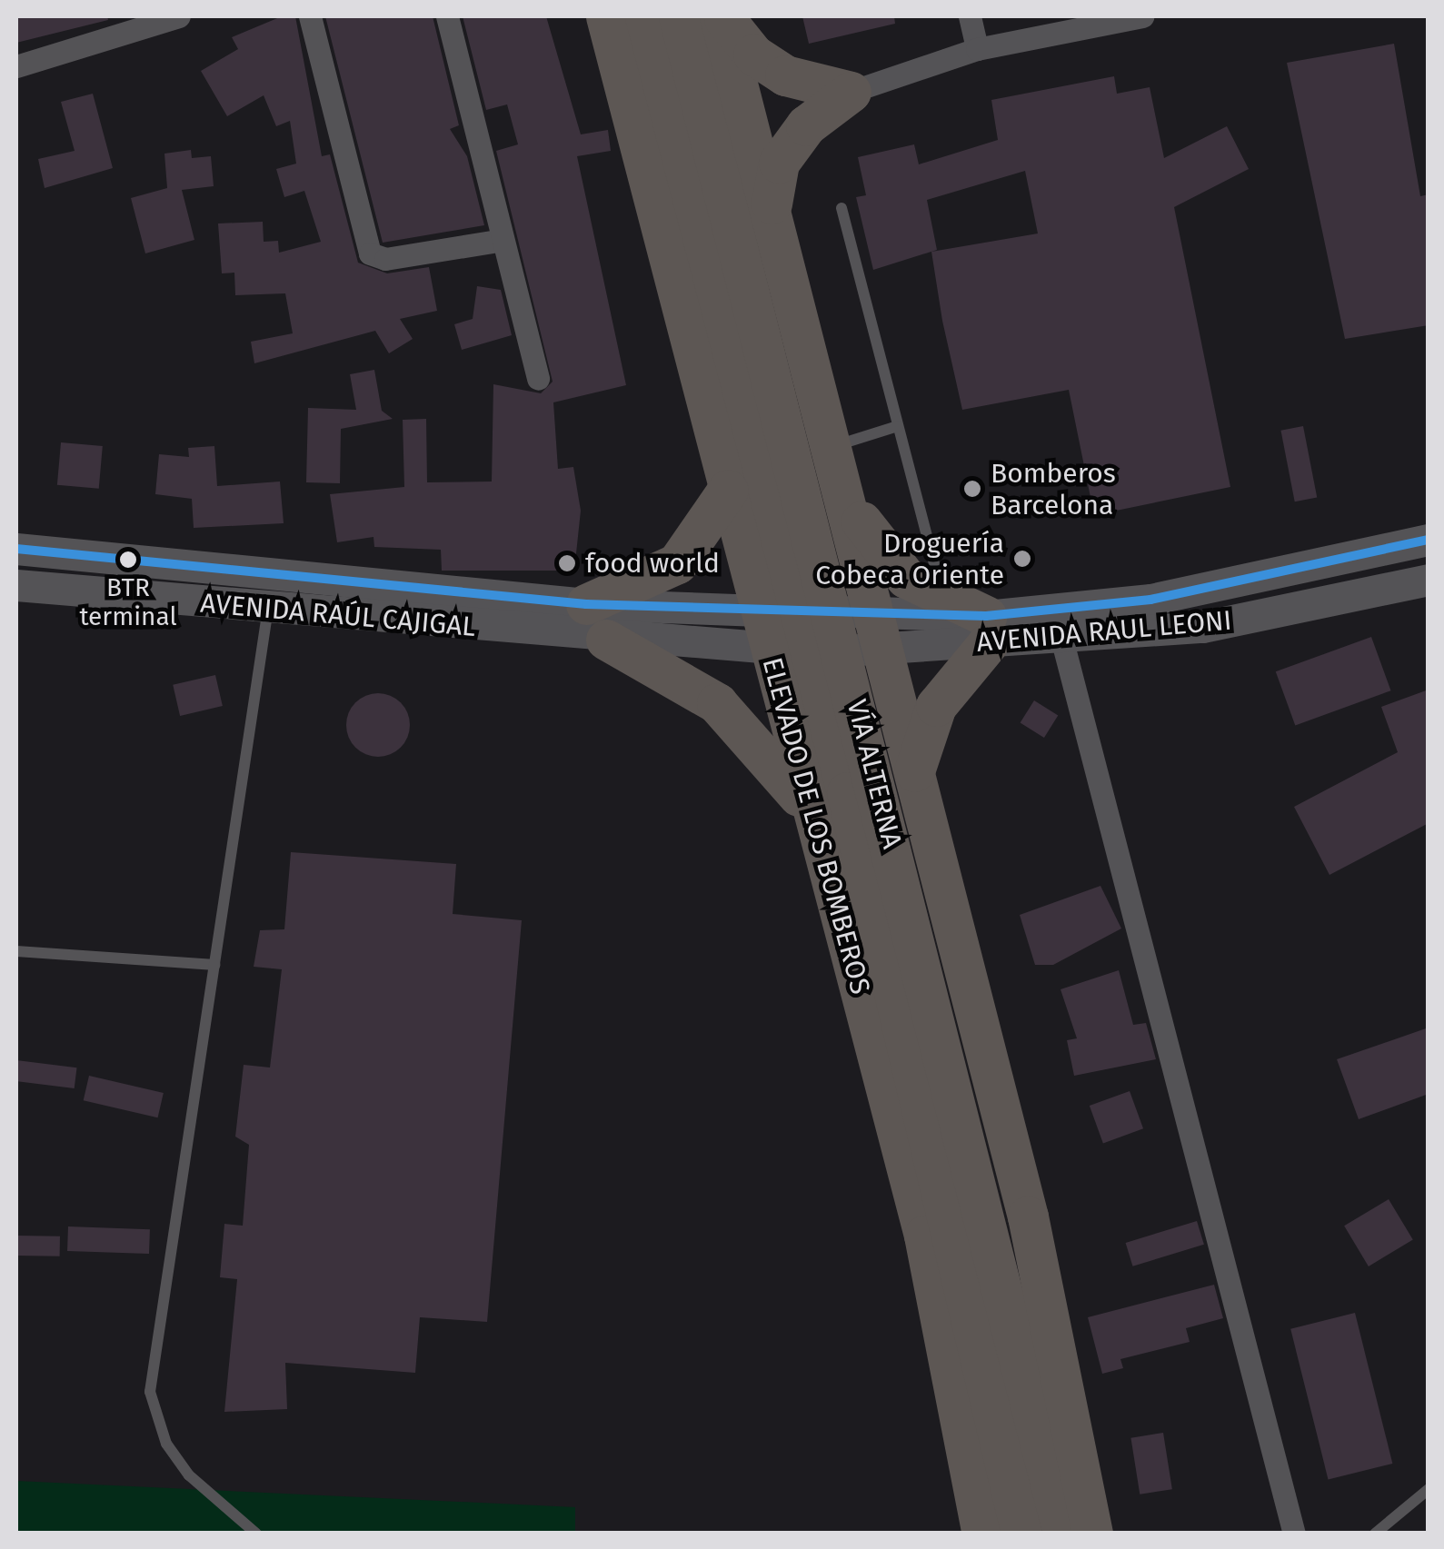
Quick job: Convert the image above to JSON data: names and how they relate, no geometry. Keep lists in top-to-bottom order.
{
  "streets": {
    "highway": ["VÍA ALTERNA", "ELEVADO DE LOS BOMBEROS"],
    "main road": ["AVENIDA RAÚL CAJIGAL", "AVENIDA RAUL LEONI"]
  },
  "crossings": [
    ["AVENIDA RAÚL CAJIGAL", "AVENIDA RAUL LEONI"],
    ["AVENIDA RAÚL CAJIGAL", "ELEVADO DE LOS BOMBEROS"],
    ["AVENIDA RAUL LEONI", "ELEVADO DE LOS BOMBEROS"],
    ["VÍA ALTERNA", "ELEVADO DE LOS BOMBEROS"]
  ],
  "places": [
    "Bomberos Barcelona",
    "Droguería Cobeca Oriente",
    "BTR terminal",
    "food world"
  ]
}
